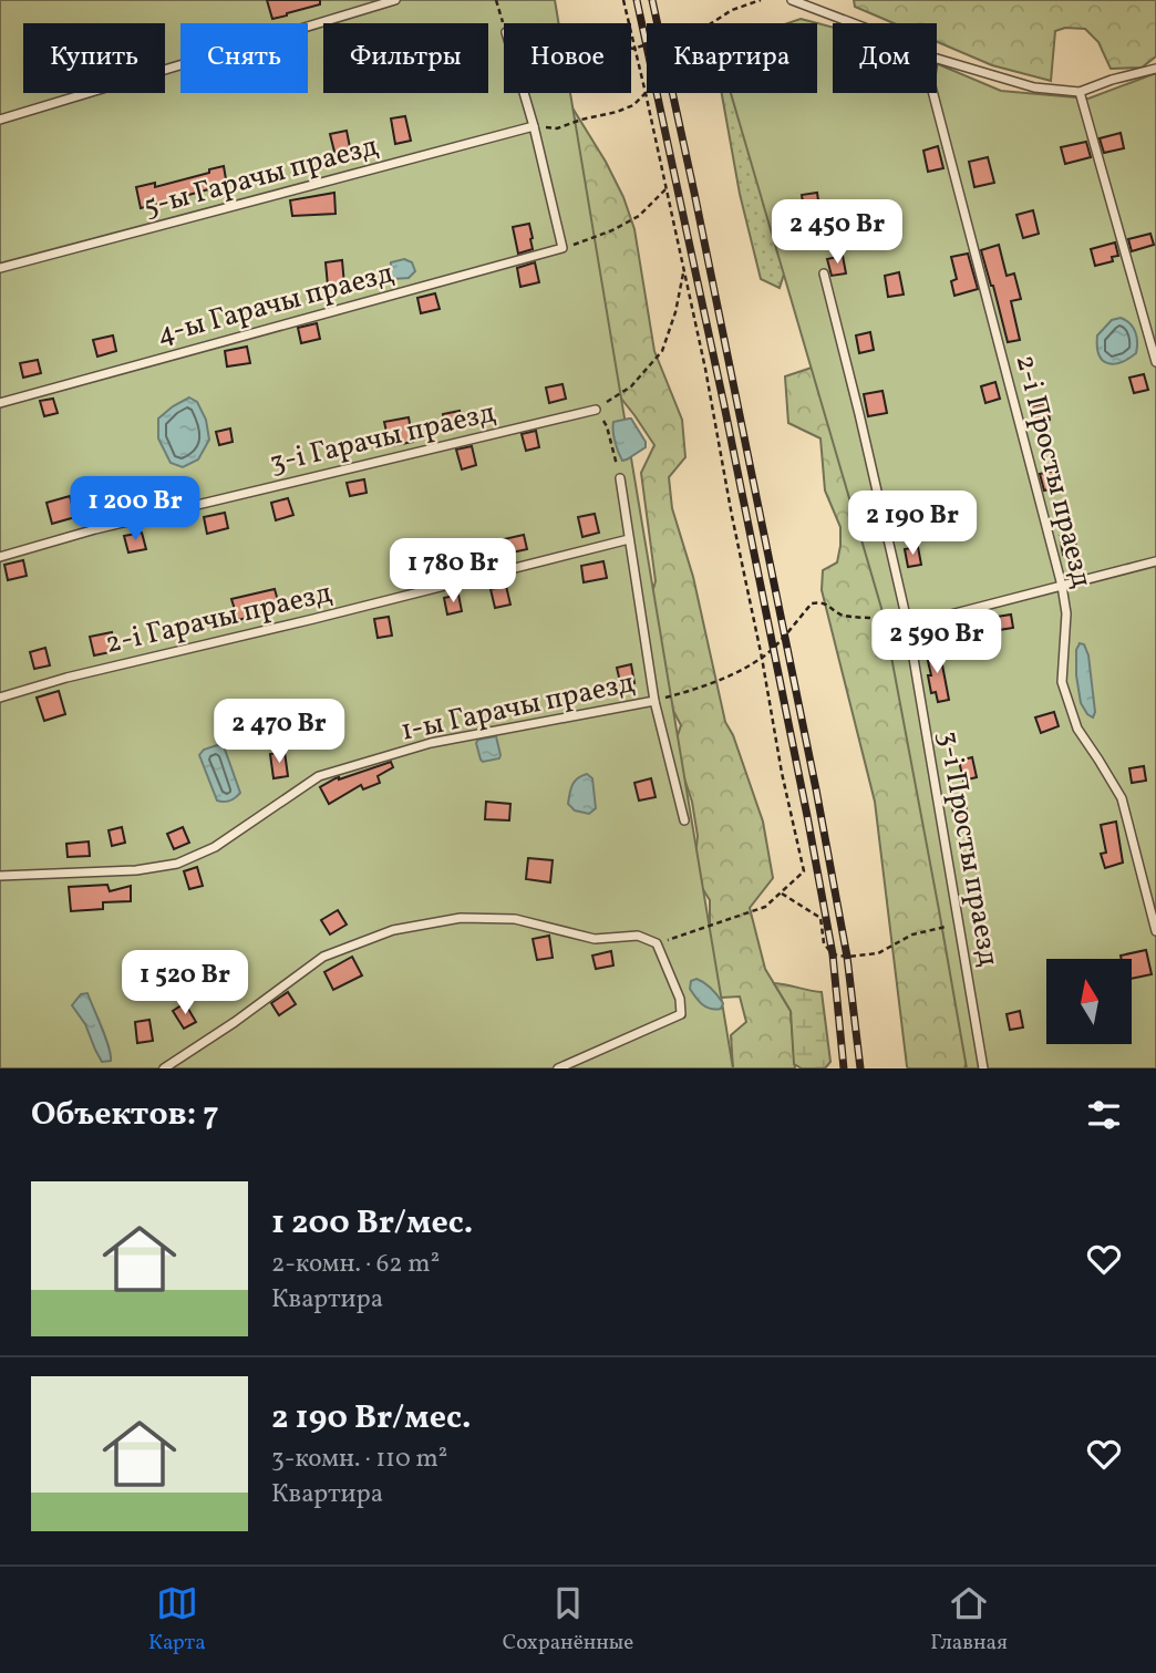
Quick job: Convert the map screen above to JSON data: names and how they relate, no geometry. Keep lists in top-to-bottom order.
{
  "streets": {
    "lane": [
      "5-ы Гарачы праезд",
      "4-ы Гарачы праезд",
      "3-і Гарачы праезд",
      "2-і Просты праезд",
      "2-і Гарачы праезд",
      "1-ы Гарачы праезд",
      "3-і Просты праезд"
    ]
  },
  "north": "top",
  "page": {
    "chip": [
      "Купить",
      "Снять",
      "Фильтры",
      "Новое",
      "Квартира",
      "Дом"
    ],
    "price": [
      "2 450 Br",
      "1 200 Br",
      "2 190 Br",
      "1 780 Br",
      "2 590 Br",
      "2 470 Br",
      "1 520 Br"
    ],
    "heading": "Объектов: 7",
    "list": [
      {
        "name": "1 200 Br/мес.",
        "note": "2-комн. · 62 m² · Квартира"
      },
      {
        "name": "2 190 Br/мес.",
        "note": "3-комн. · 110 m² · Квартира"
      }
    ],
    "tabs": ["Карта", "Сохранённые", "Главная"]
  }
}
